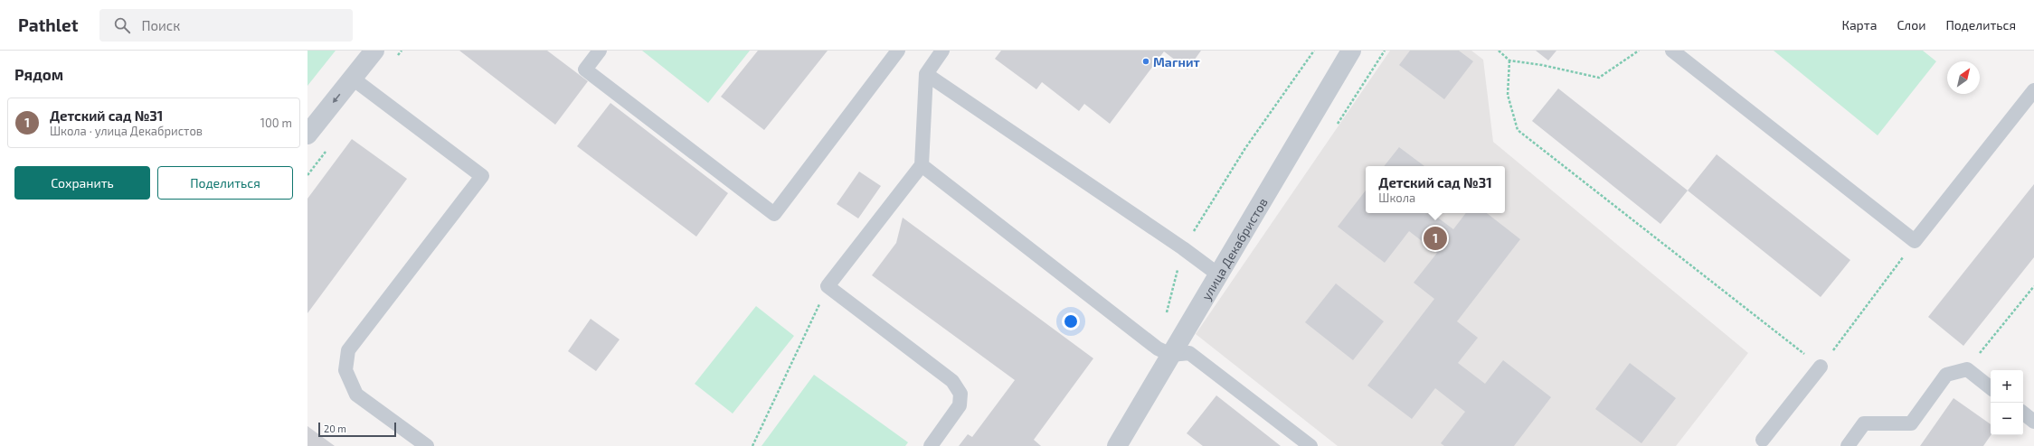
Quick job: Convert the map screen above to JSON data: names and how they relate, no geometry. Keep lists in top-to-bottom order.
{
  "streets": {
    "street": ["улица Декабристов"]
  },
  "places": ["Магнит"],
  "scale_bar": "20 m",
  "north": "top right",
  "page": {
    "header": "Pathlet",
    "search": "Поиск",
    "nav": ["Карта", "Слои", "Поделиться"],
    "heading": "Рядом",
    "list": [
      {
        "mark": "1",
        "name": "Детский сад №31",
        "note": "Школа · улица Декабристов",
        "value": "100 m"
      }
    ],
    "buttons": ["Сохранить", "Поделиться"],
    "popup": ["Детский сад №31", "Школа"],
    "pins": "1",
    "map_buttons": ["+", "−"],
    "scale": "20 m"
  }
}
